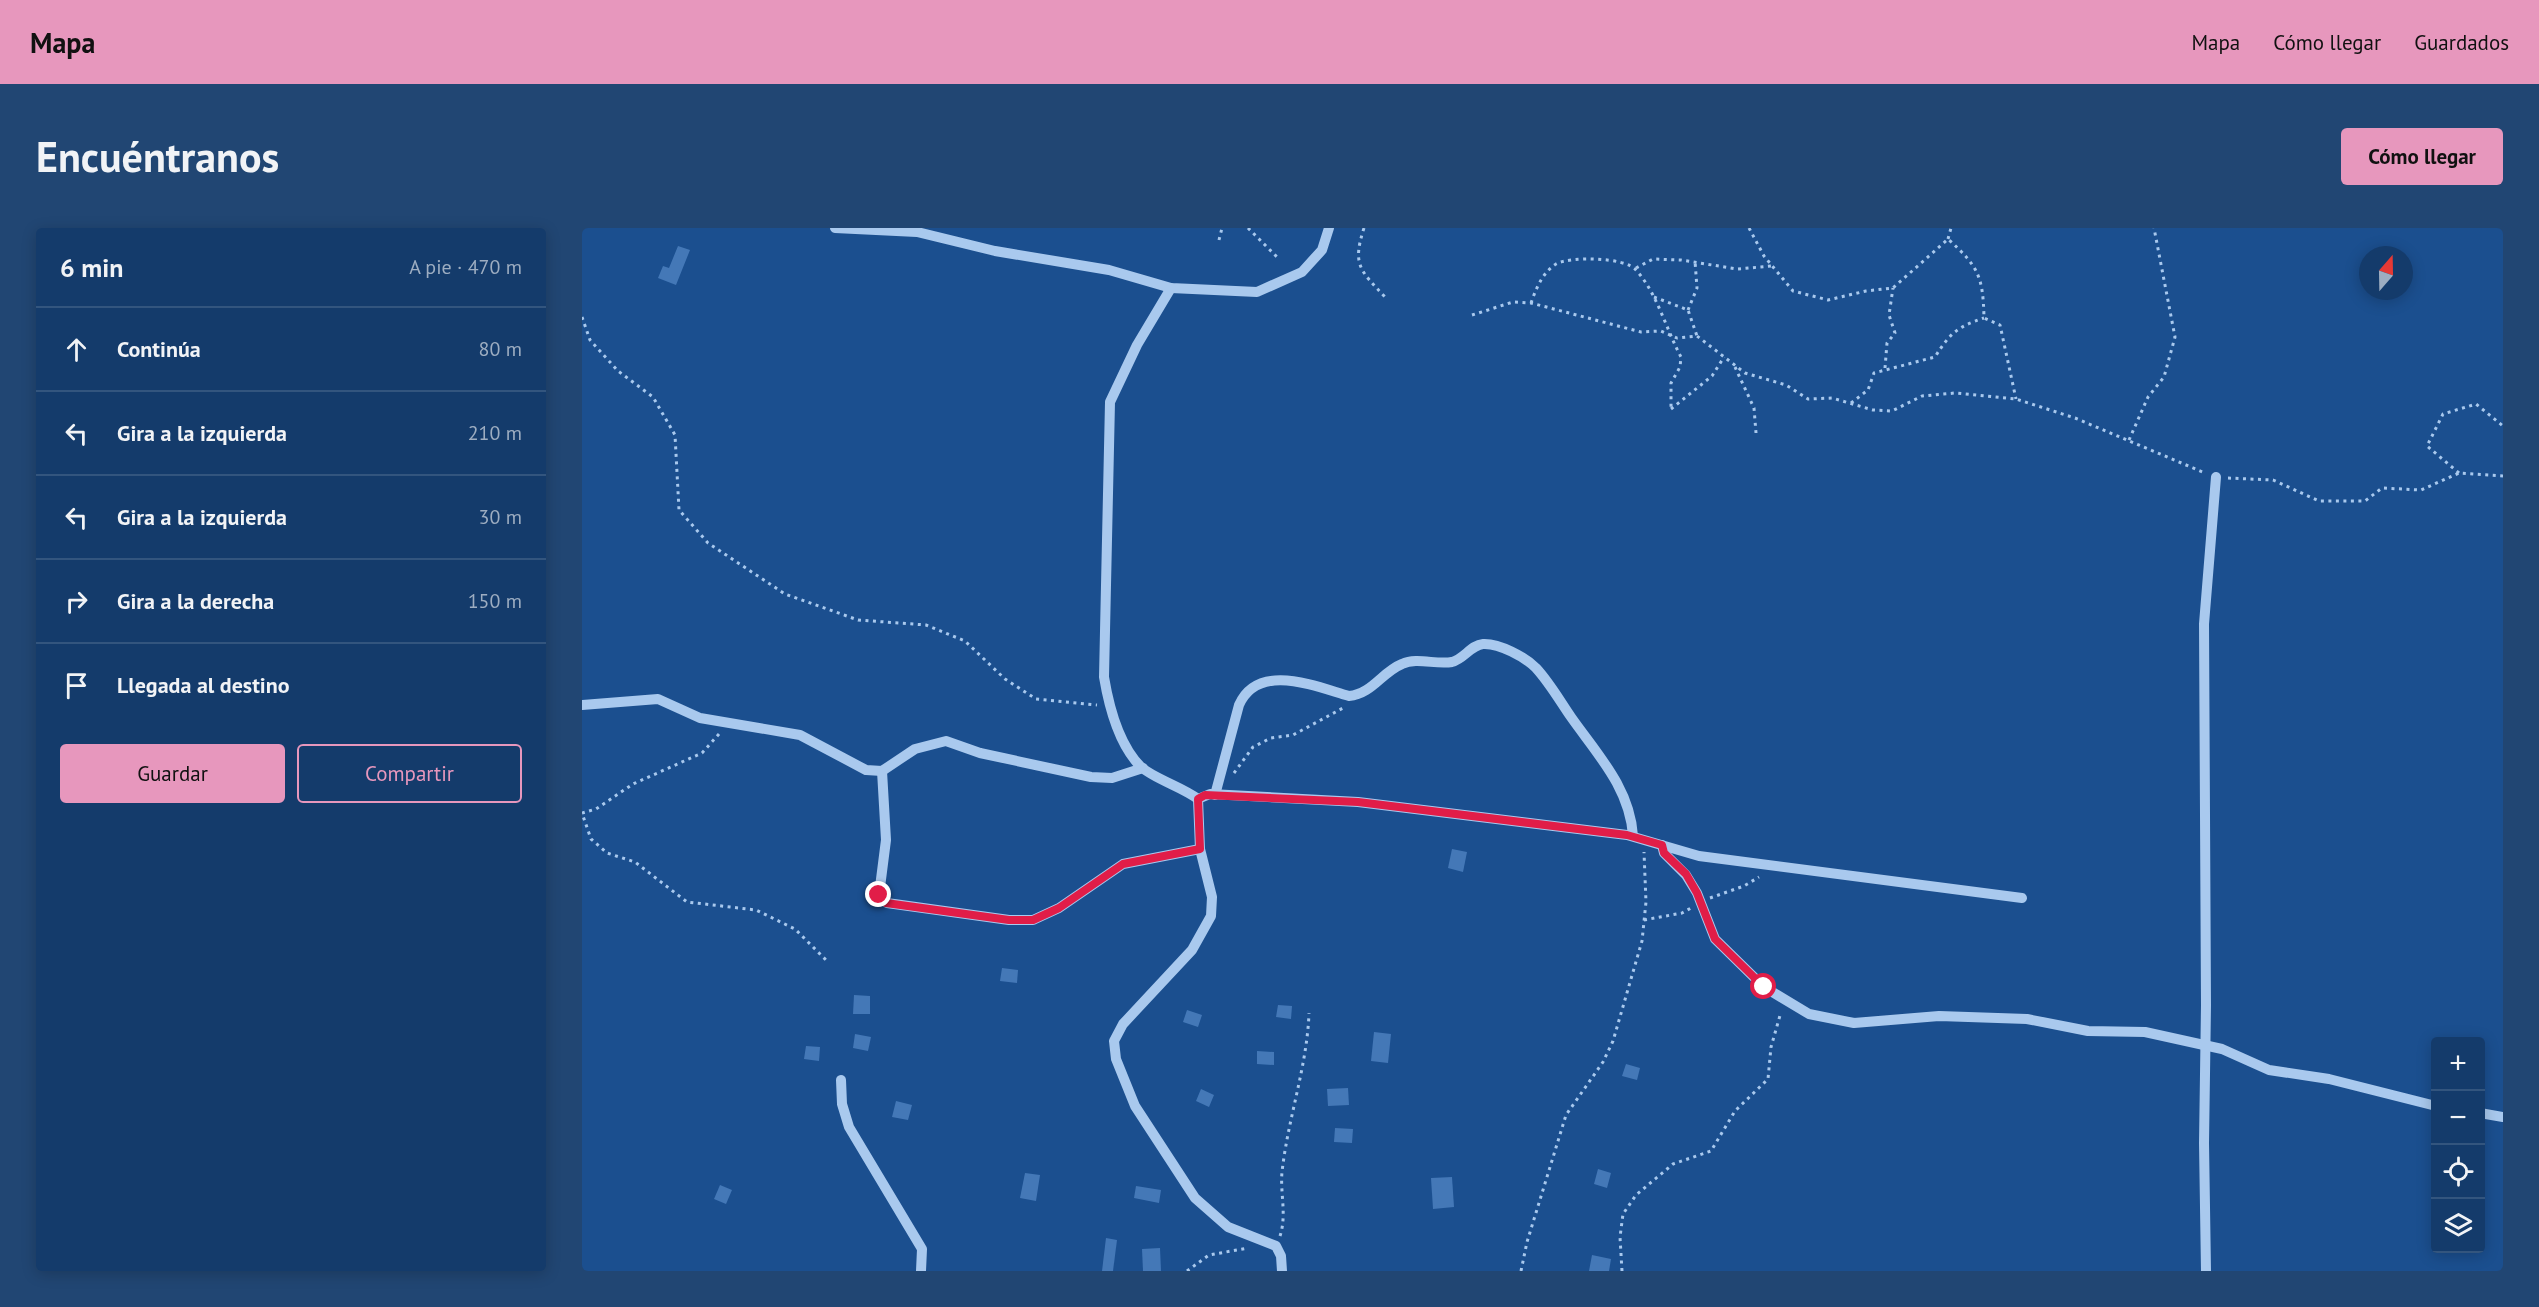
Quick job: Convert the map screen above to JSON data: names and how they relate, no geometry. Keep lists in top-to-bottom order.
{
  "north": "top",
  "page": {
    "header": "Mapa",
    "nav": ["Mapa", "Cómo llegar", "Guardados"],
    "buttons": [
      "Cómo llegar",
      ["Guardar", "Compartir"]
    ],
    "title": "Encuéntranos",
    "heading": ["6 min", "A pie · 470 m"],
    "list": [
      ["Continúa", "80 m"],
      ["Gira a la izquierda", "210 m"],
      ["Gira a la izquierda", "30 m"],
      ["Gira a la derecha", "150 m"],
      "Llegada al destino"
    ],
    "map_buttons": ["+", "−"]
  }
}
